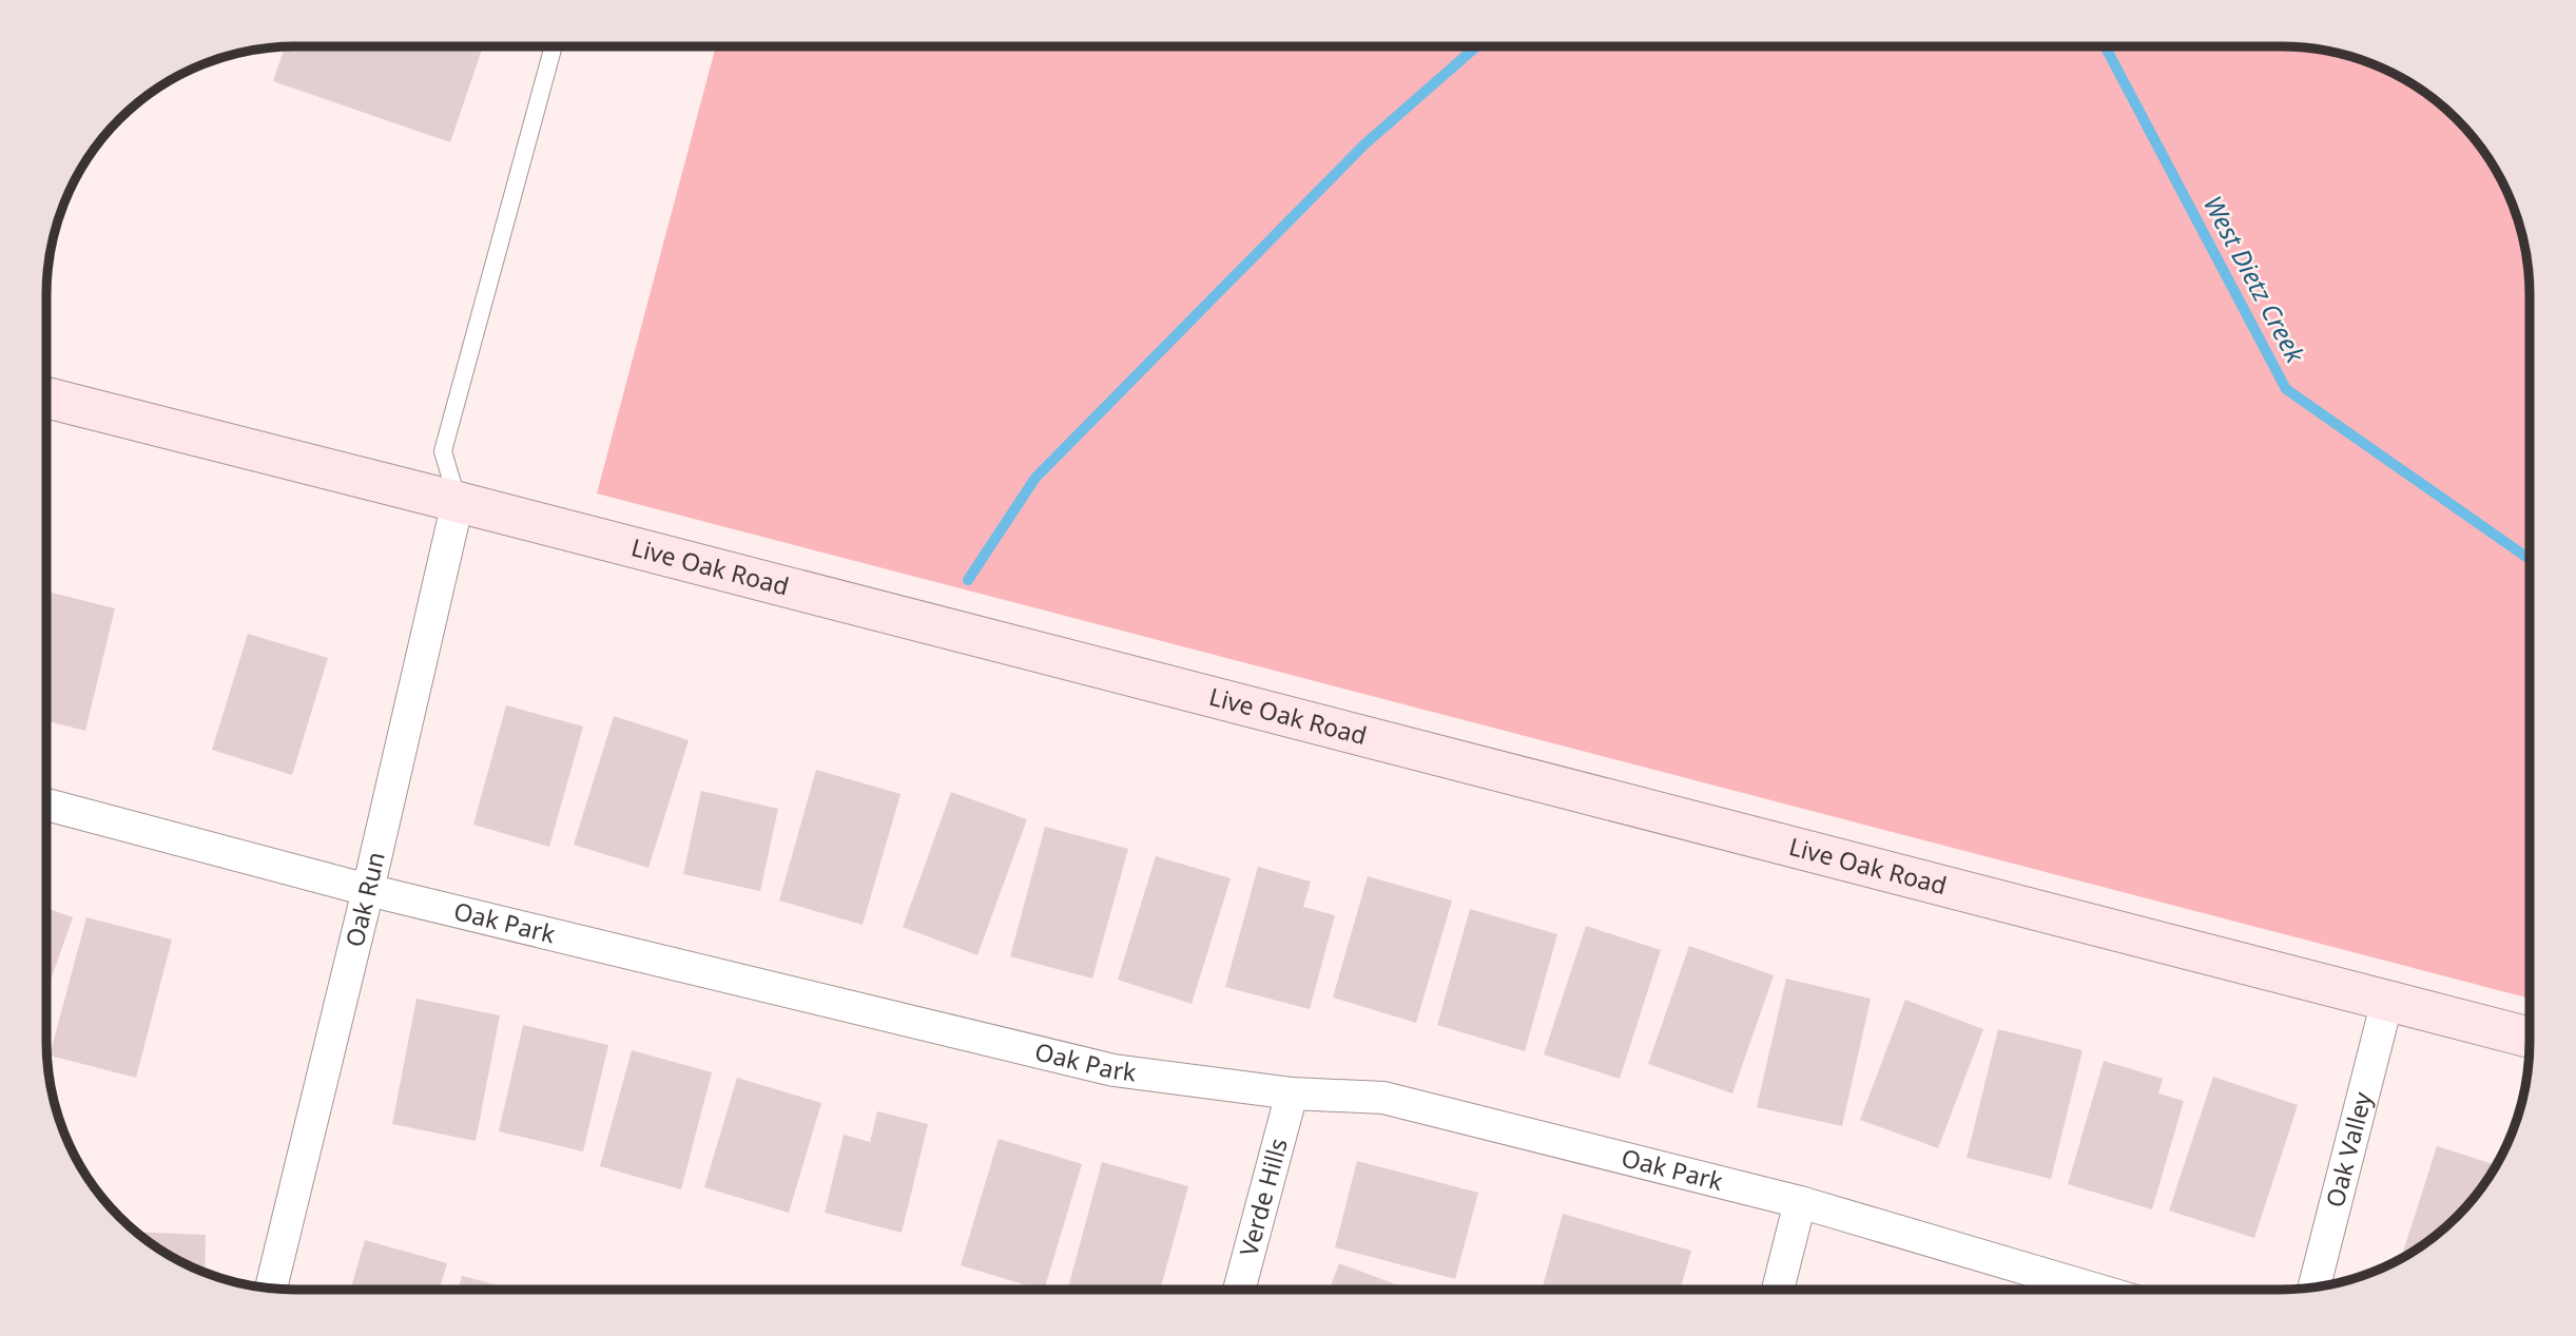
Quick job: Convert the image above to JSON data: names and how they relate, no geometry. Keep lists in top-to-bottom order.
{
  "streets": {
    "street": [
      "Live Oak Road",
      "Oak Run",
      "Oak Park",
      "Oak Valley",
      "Verde Hills"
    ]
  },
  "crossings": [
    ["Live Oak Road", "Oak Run"],
    ["Live Oak Road", "Oak Valley"],
    ["Oak Run", "Oak Park"],
    ["Oak Park", "Verde Hills"]
  ],
  "water": ["West Dietz Creek"]
}
